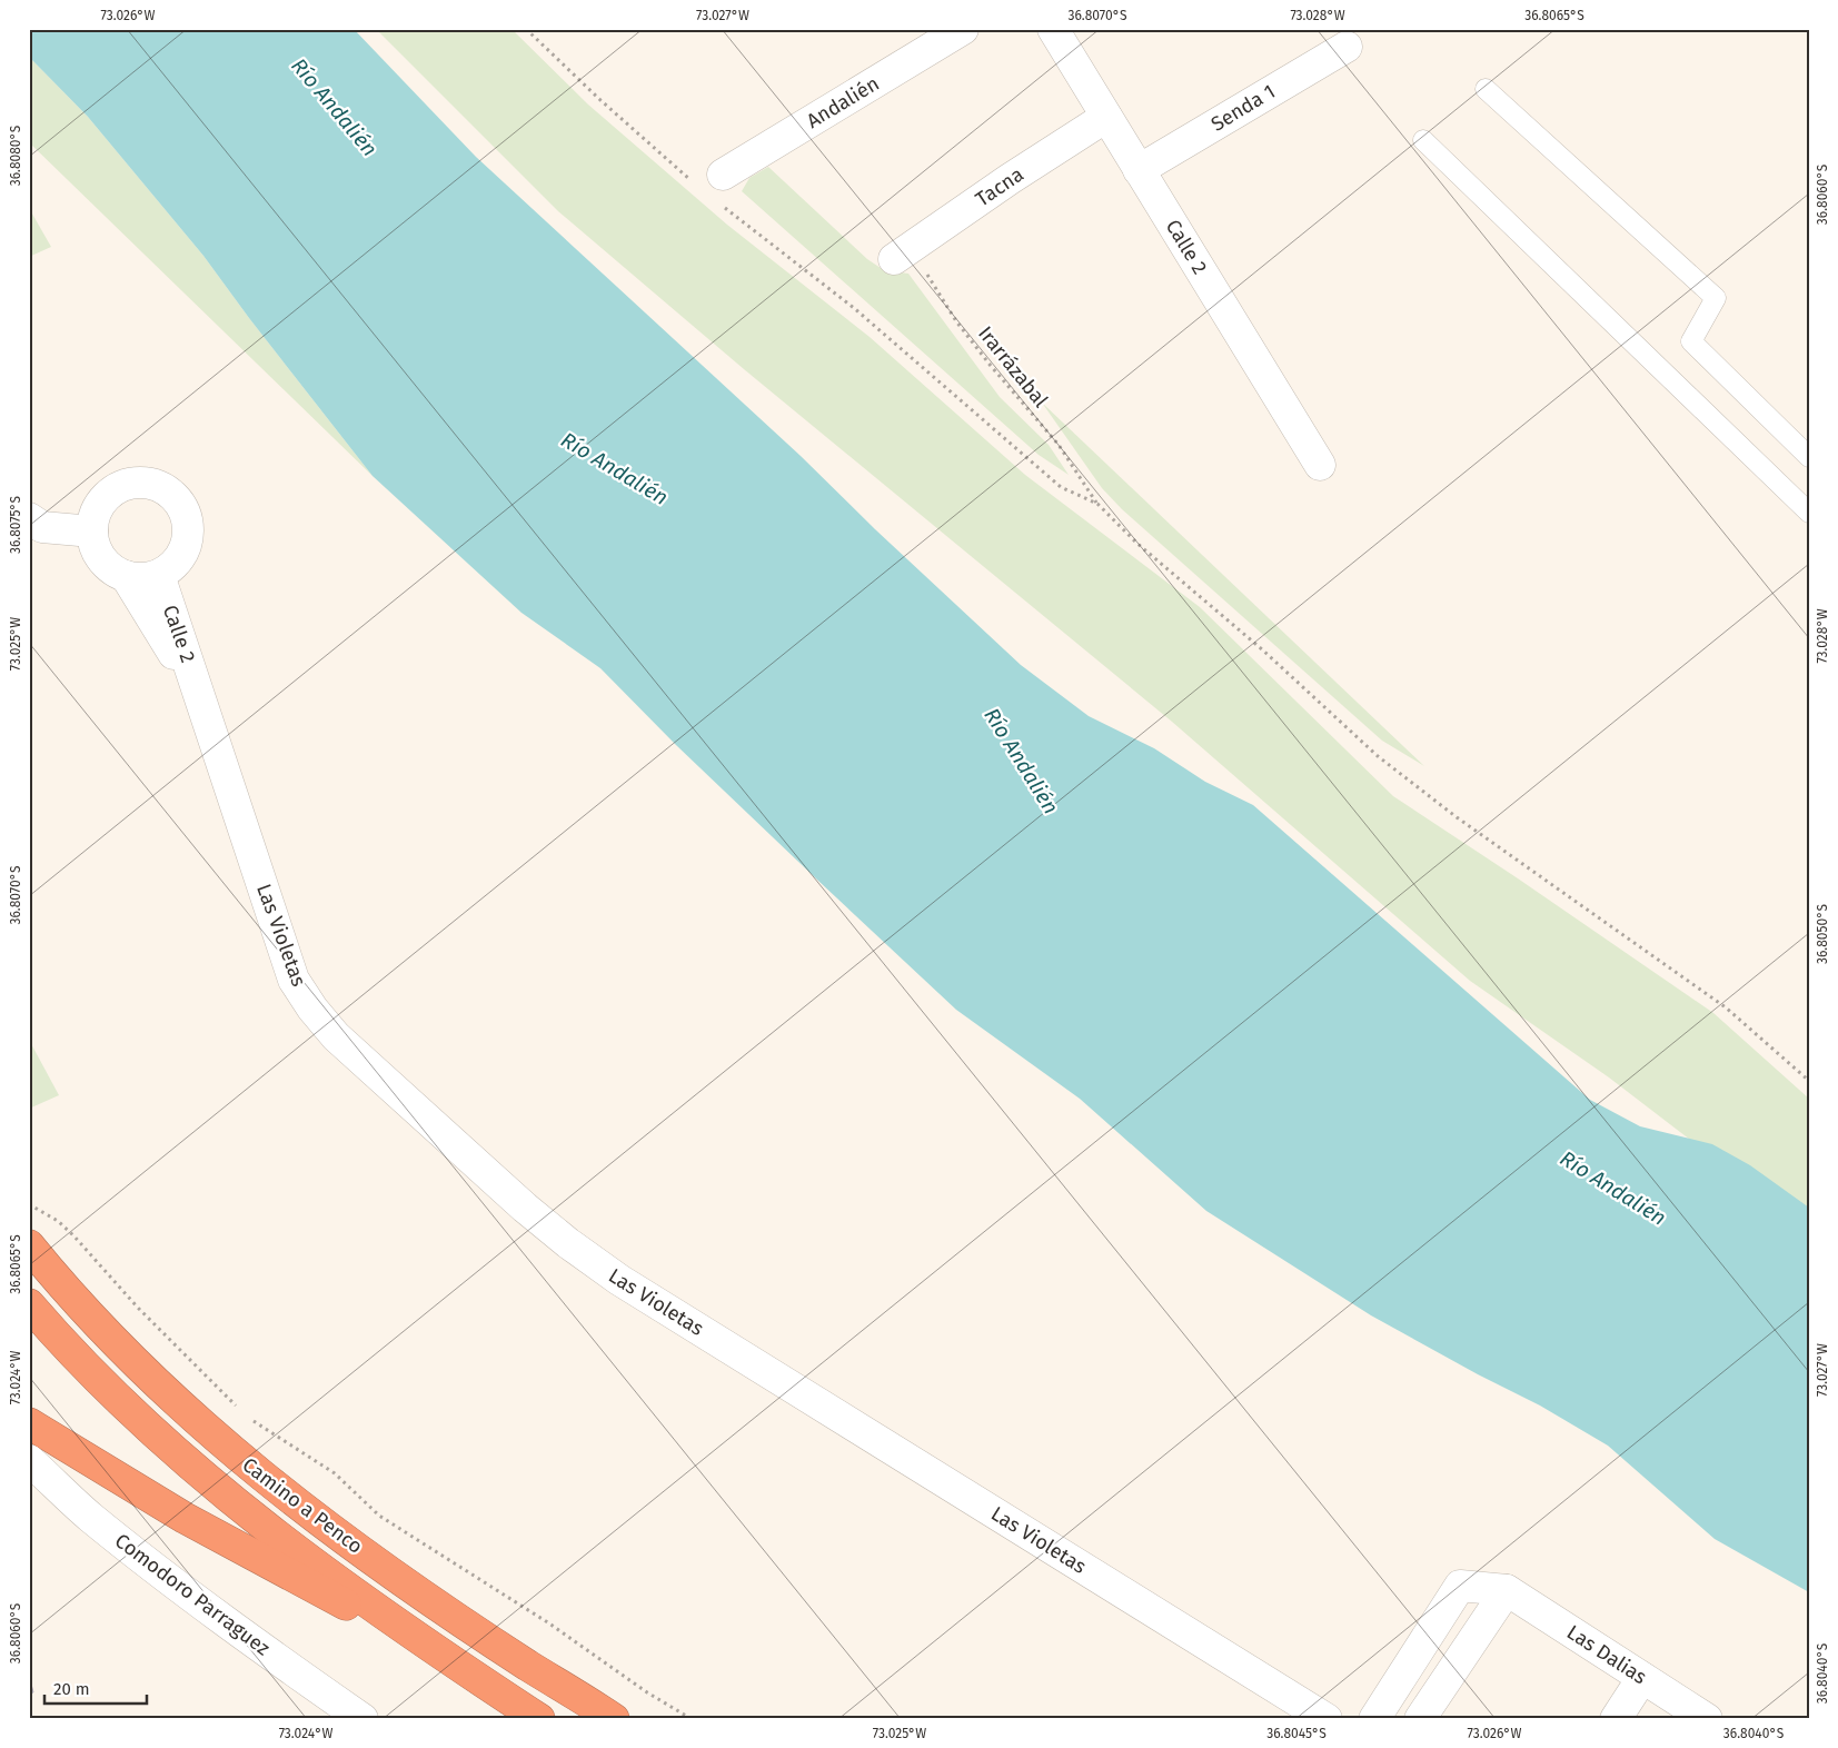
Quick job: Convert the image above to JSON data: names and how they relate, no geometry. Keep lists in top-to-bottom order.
{
  "streets": {
    "highway": ["Camino a Penco"],
    "street": [
      "Andalién",
      "Senda 1",
      "Tacna",
      "Calle 2",
      "Las Violetas",
      "Comodoro Parraguez",
      "Las Dalias"
    ],
    "path": ["Irarrázabal"]
  },
  "crossings": [
    ["Senda 1", "Calle 2"],
    ["Tacna", "Calle 2"],
    ["Tacna", "Irarrázabal"],
    ["Calle 2", "Las Violetas"]
  ],
  "water": ["Río Andalién"],
  "scale_bar": "20 m",
  "coordinates": [
    "73.026°W",
    "73.027°W",
    "36.8070°S",
    "73.028°W",
    "36.8065°S",
    "36.8080°S",
    "36.8060°S",
    "36.8075°S",
    "73.025°W",
    "36.8050°S",
    "73.024°W",
    "36.8040°S",
    "36.8045°S"
  ]
}
